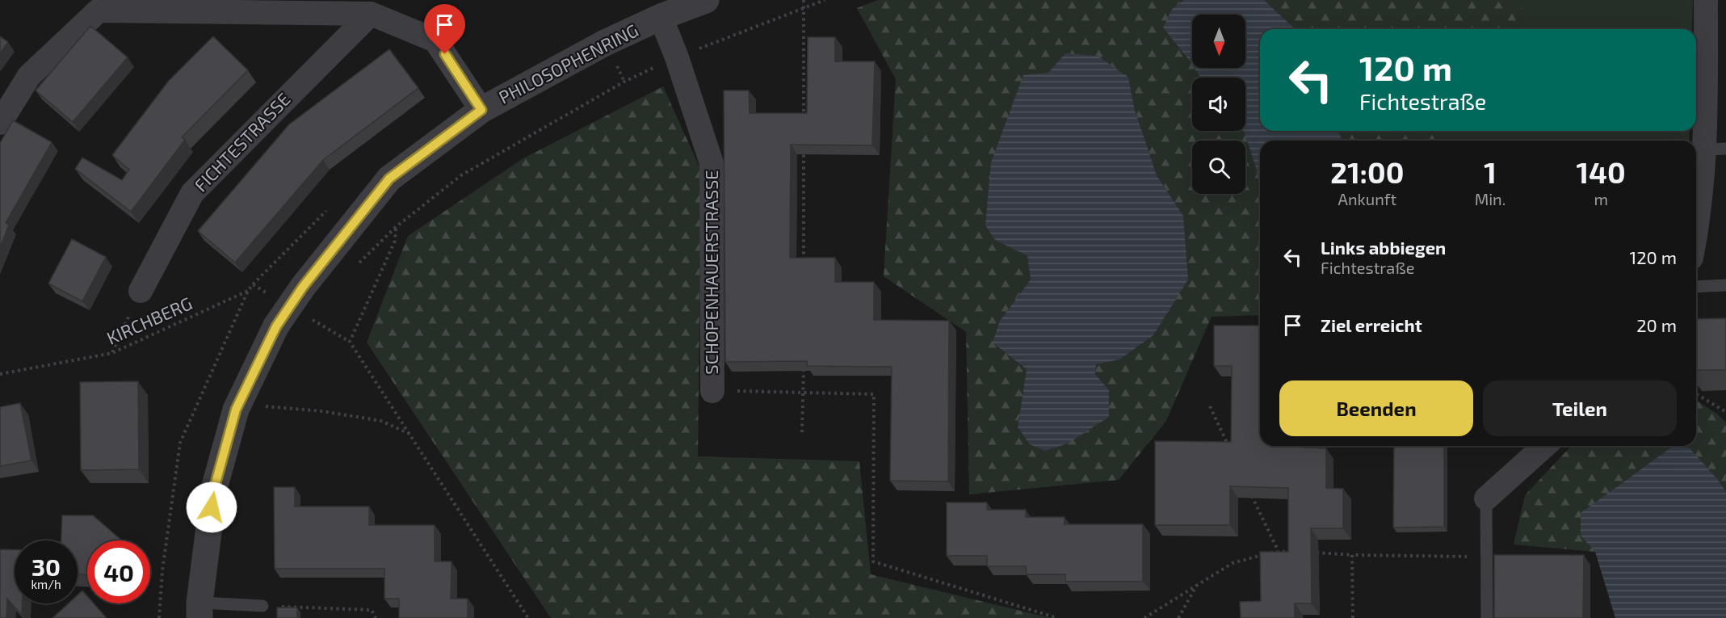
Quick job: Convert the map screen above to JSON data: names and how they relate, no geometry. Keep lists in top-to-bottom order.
{
  "streets": {
    "street": ["PHILOSOPHENRING", "FICHTESTRASSE", "SCHOPENHAUERSTRASSE"],
    "path": ["KIRCHBERG"]
  },
  "crossings": [
    ["PHILOSOPHENRING", "SCHOPENHAUERSTRASSE"]
  ],
  "north": "bottom",
  "page": {
    "turn": ["120 m", "Fichtestraße"],
    "eta": [
      "21:00",
      "Ankunft",
      "1",
      "Min.",
      "140",
      "m"
    ],
    "list": [
      {
        "name": "Links abbiegen",
        "note": "Fichtestraße",
        "value": "120 m"
      },
      {
        "name": "Ziel erreicht",
        "value": "20 m"
      }
    ],
    "buttons": ["Beenden", "Teilen"],
    "speed": "30 km/h",
    "limit": "40"
  }
}
